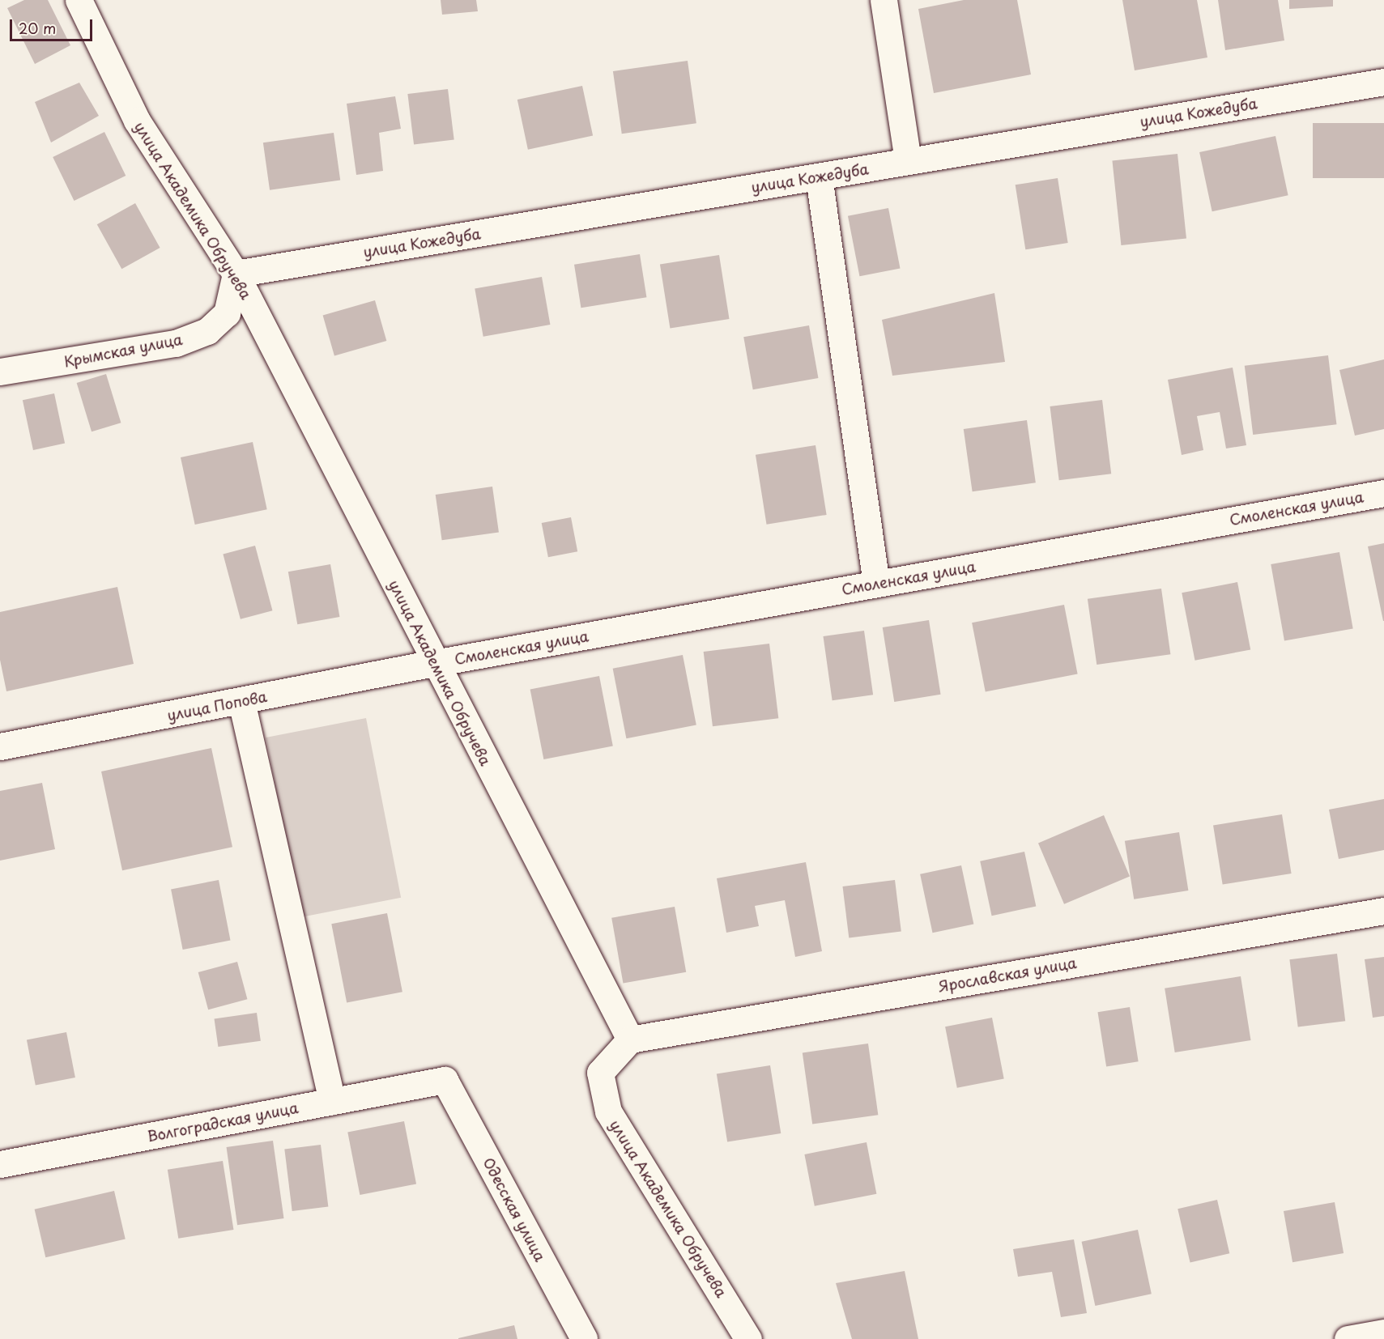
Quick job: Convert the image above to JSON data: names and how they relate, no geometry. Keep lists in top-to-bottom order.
{
  "streets": {
    "street": [
      "улица Кожедуба",
      "улица Академика Обручева",
      "Крымская улица",
      "Смоленская улица",
      "улица Попова",
      "Ярославская улица",
      "Волгоградская улица",
      "Одесская улица"
    ]
  },
  "crossings": [
    ["улица Кожедуба", "улица Академика Обручева"],
    ["улица Кожедуба", "Крымская улица"],
    ["улица Академика Обручева", "Крымская улица"],
    ["улица Академика Обручева", "Смоленская улица"],
    ["улица Академика Обручева", "улица Попова"],
    ["улица Академика Обручева", "Ярославская улица"],
    ["Смоленская улица", "улица Попова"],
    ["Волгоградская улица", "Одесская улица"]
  ],
  "scale_bar": "20 m"
}
